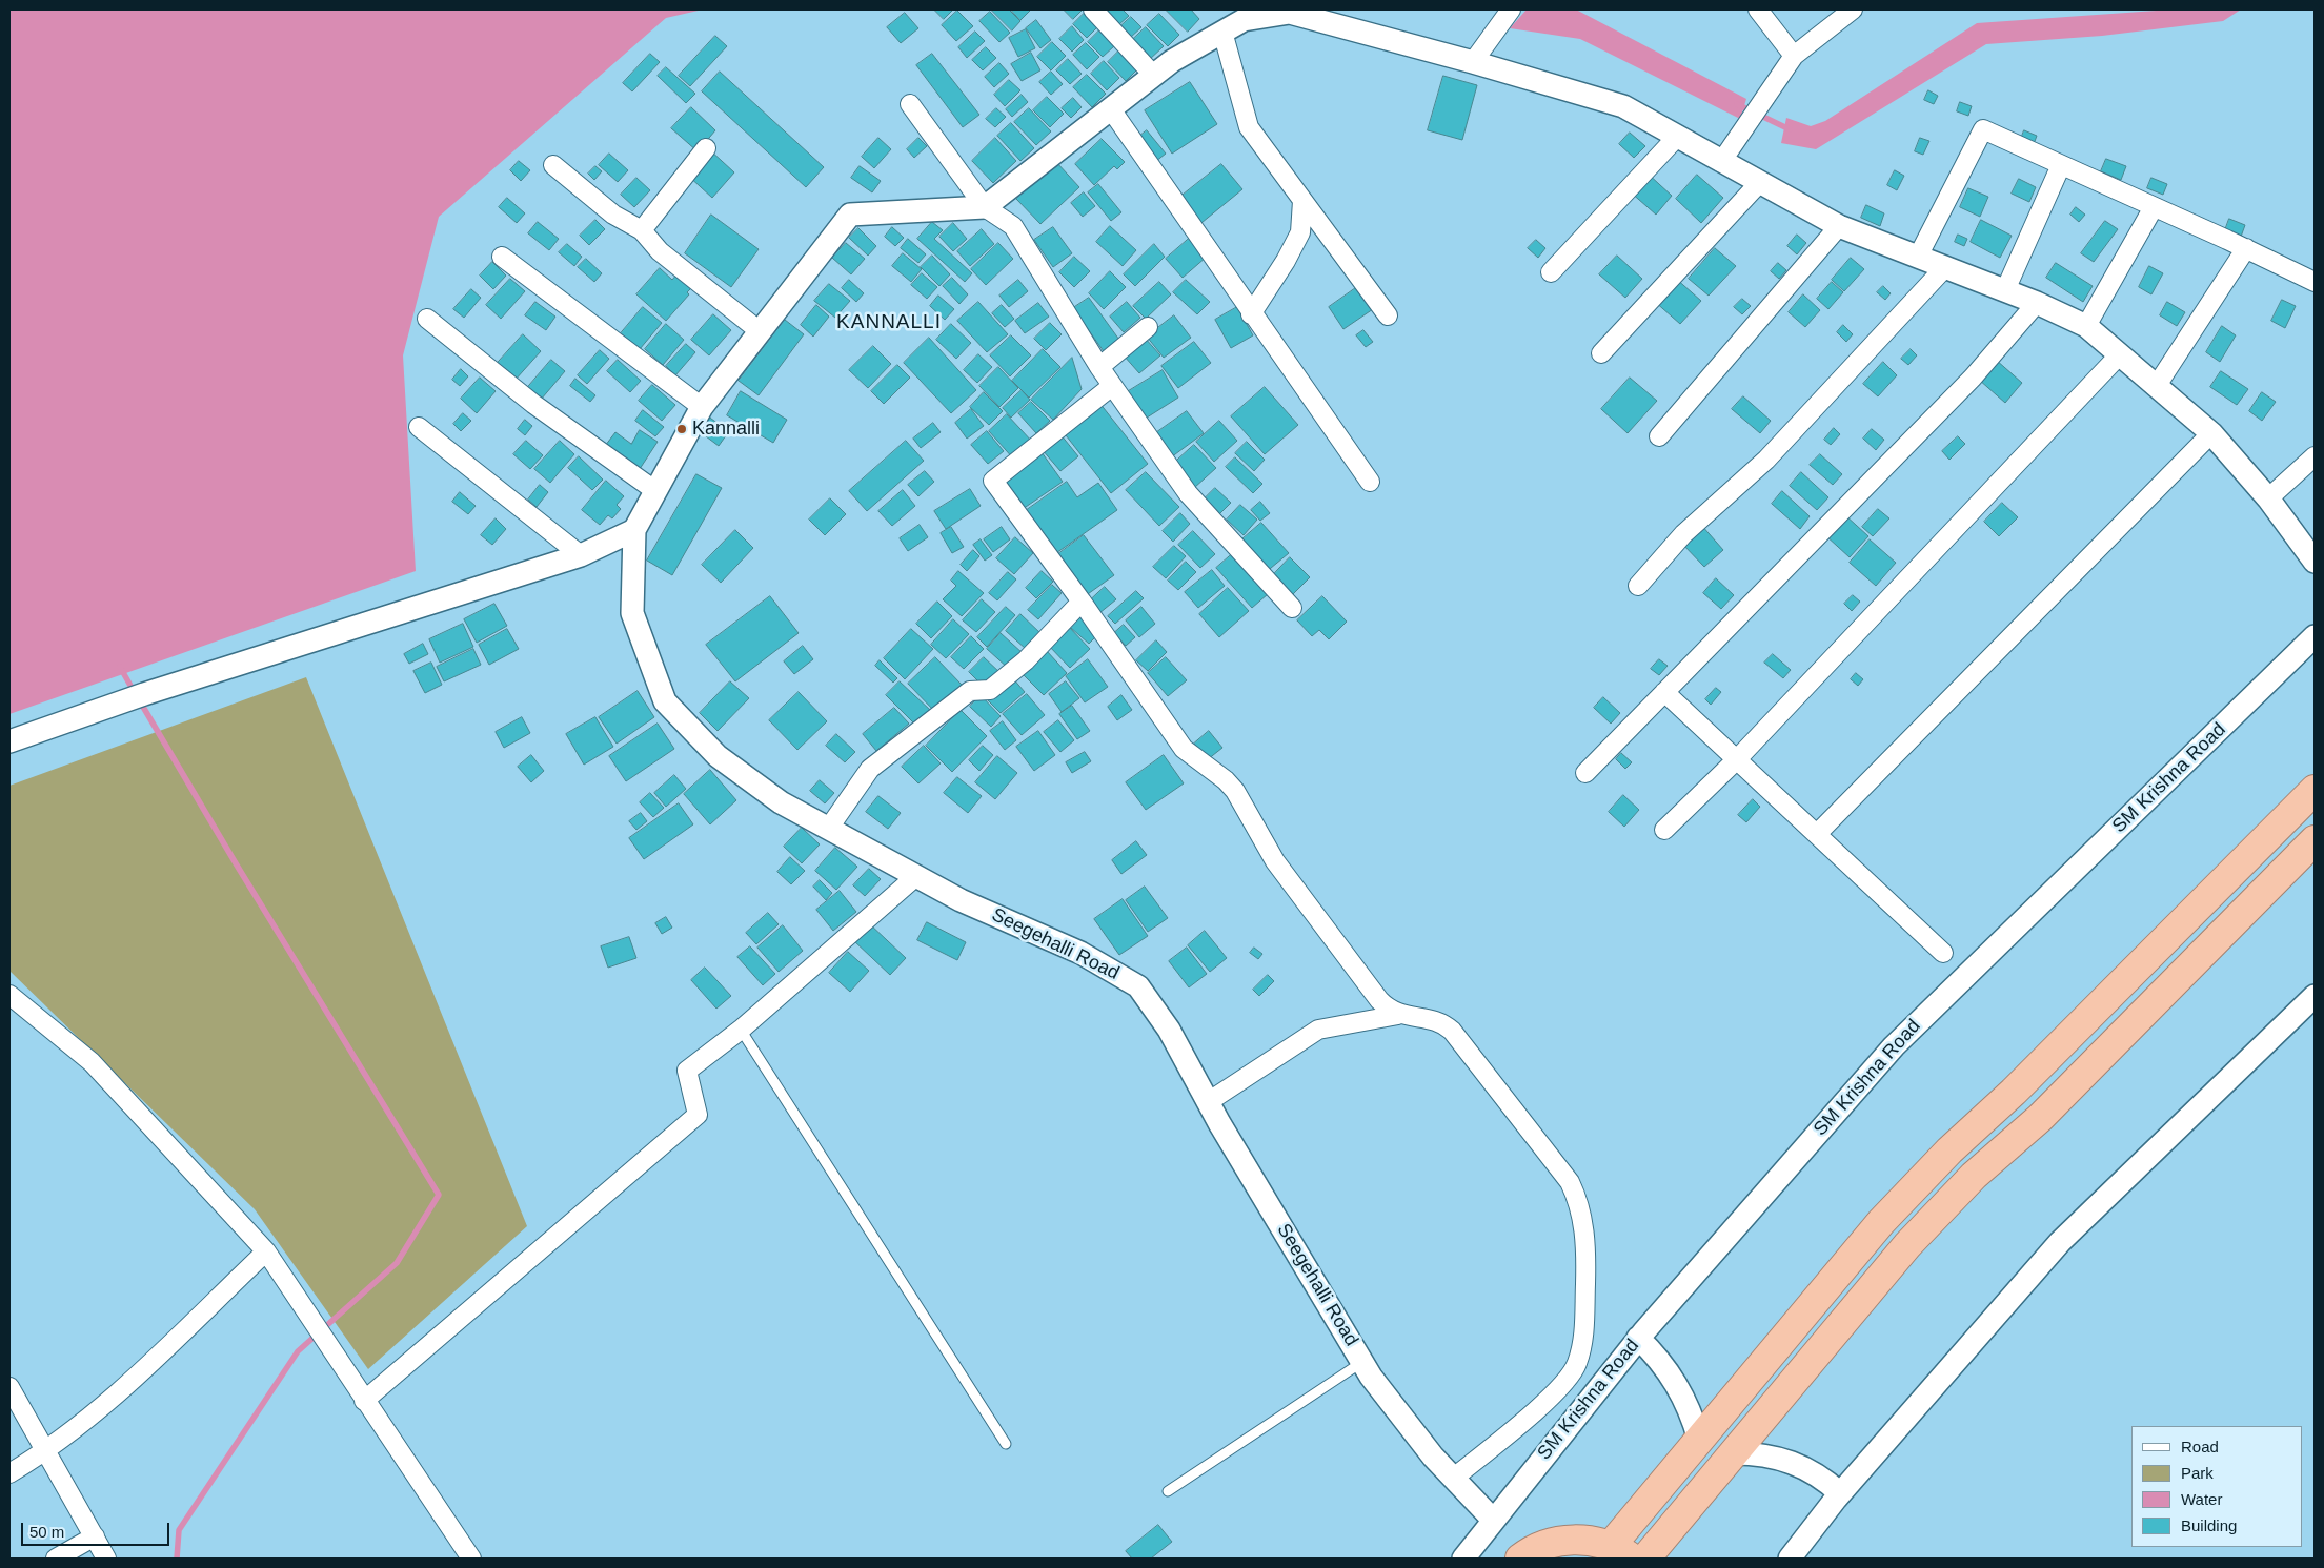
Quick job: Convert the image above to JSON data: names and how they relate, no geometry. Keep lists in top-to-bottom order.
{
  "streets": {
    "street": ["SM Krishna Road", "Seegehalli Road"]
  },
  "crossings": [
    ["SM Krishna Road", "Seegehalli Road"]
  ],
  "districts": ["KANNALLI"],
  "places": ["Kannalli"],
  "legend": [
    "Road",
    "Park",
    "Water",
    "Building"
  ],
  "scale_bar": "50 m"
}
